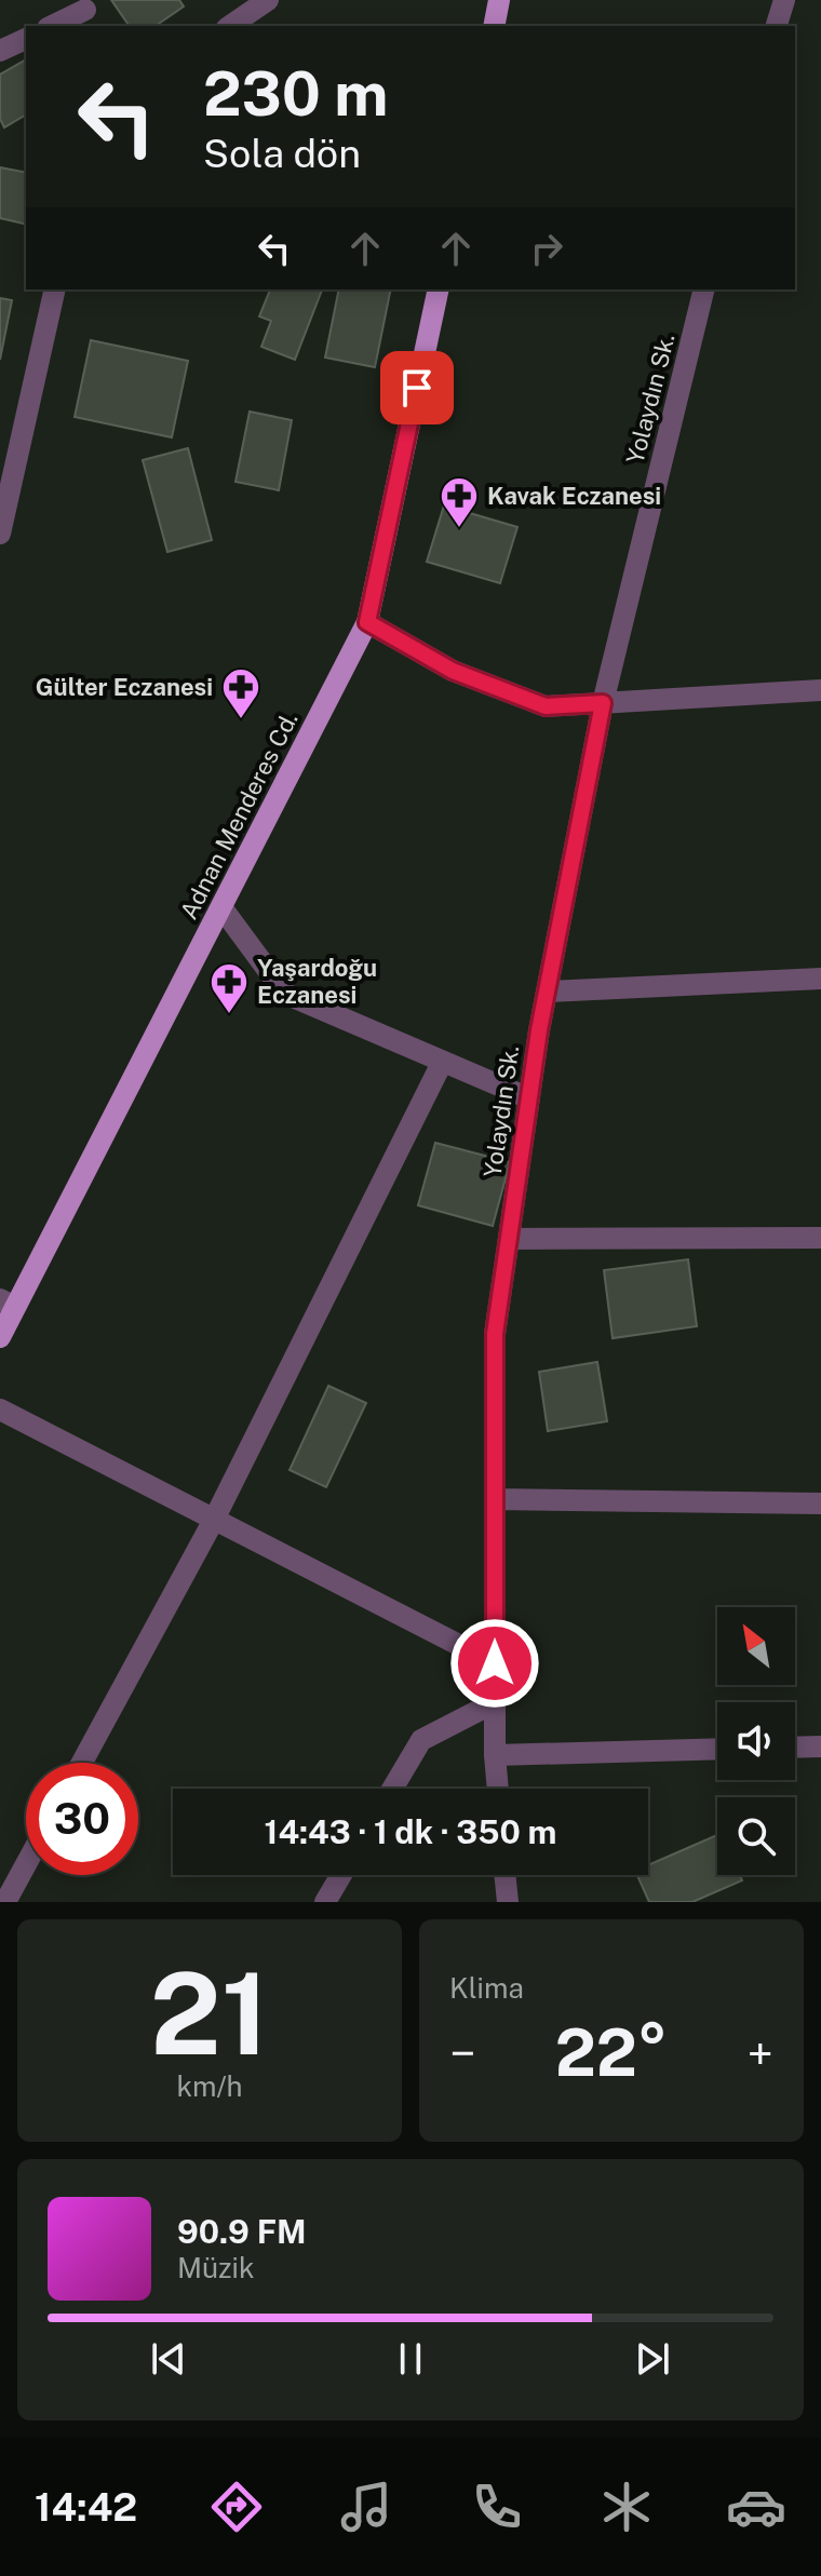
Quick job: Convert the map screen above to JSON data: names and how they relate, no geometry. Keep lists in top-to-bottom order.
{
  "streets": {
    "main road": ["Adnan Menderes Cd."],
    "street": ["Yolaydın Sk."]
  },
  "places": {
    "pharmacy": ["Kavak Eczanesi", "Gülter Eczanesi", "Yaşardoğu Eczanesi"]
  },
  "north": "top left",
  "page": {
    "turn": ["230 m", "Sola dön"],
    "limit": "30",
    "trip": "14:43 · 1 dk · 350 m",
    "tile": [
      ["21", "km/h"],
      "Klima"
    ],
    "heat": ["−", "22°", "+"],
    "song": ["90.9 FM", "Müzik"],
    "tabs": "14:42"
  }
}
